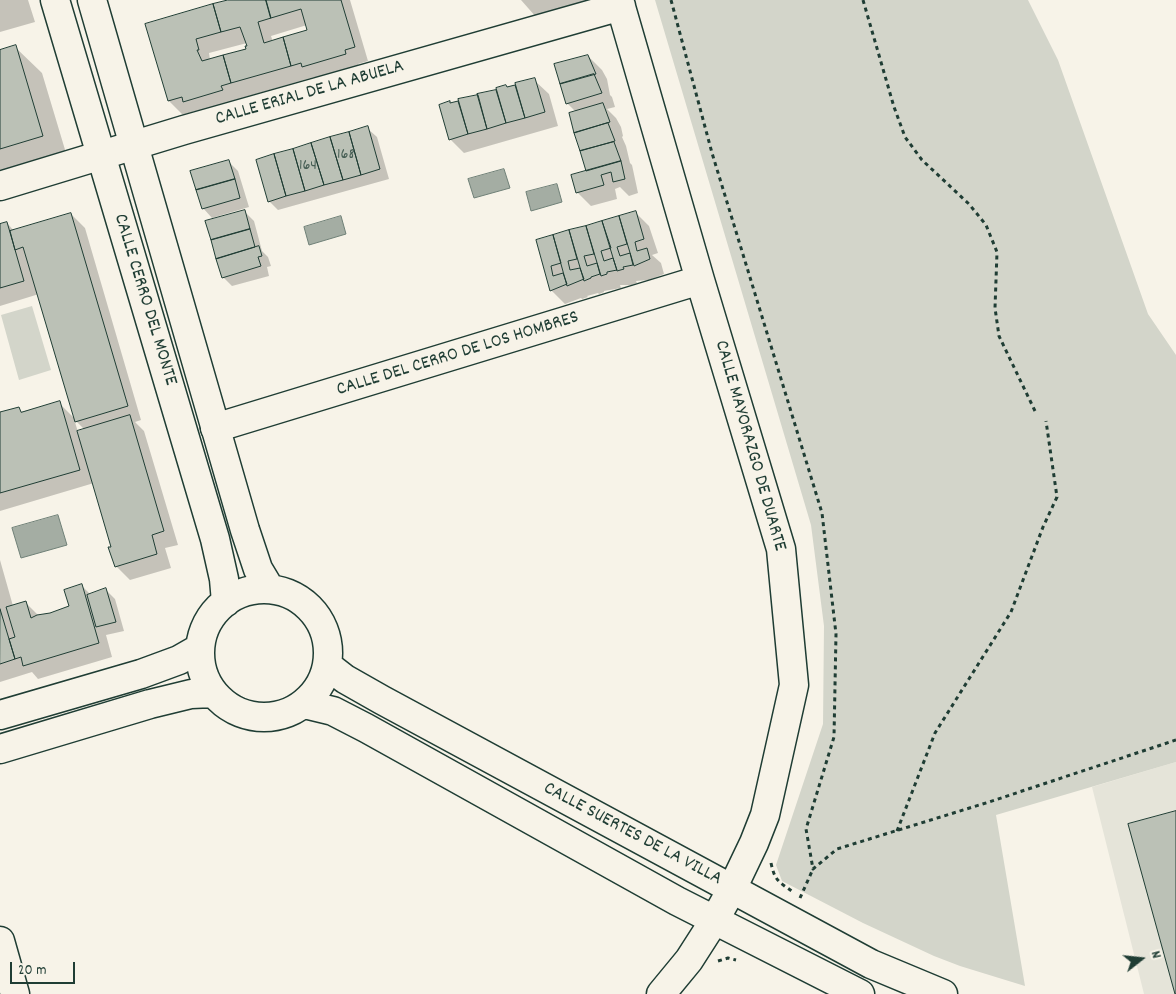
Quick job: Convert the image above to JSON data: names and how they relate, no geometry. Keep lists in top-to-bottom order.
{
  "streets": {
    "main road": [
      "CALLE ERIAL DE LA ABUELA",
      "CALLE CERRO DEL MONTE",
      "CALLE DEL CERRO DE LOS HOMBRES",
      "CALLE MAYORAZGO DE DUARTE",
      "CALLE SUERTES DE LA VILLA"
    ]
  },
  "crossings": [
    ["CALLE ERIAL DE LA ABUELA", "CALLE CERRO DEL MONTE"],
    ["CALLE ERIAL DE LA ABUELA", "CALLE MAYORAZGO DE DUARTE"],
    ["CALLE CERRO DEL MONTE", "CALLE DEL CERRO DE LOS HOMBRES"],
    ["CALLE CERRO DEL MONTE", "CALLE SUERTES DE LA VILLA"],
    ["CALLE DEL CERRO DE LOS HOMBRES", "CALLE MAYORAZGO DE DUARTE"],
    ["CALLE MAYORAZGO DE DUARTE", "CALLE SUERTES DE LA VILLA"]
  ],
  "house_numbers": ["168", "164"],
  "scale_bar": "20 m",
  "north": "right"
}
